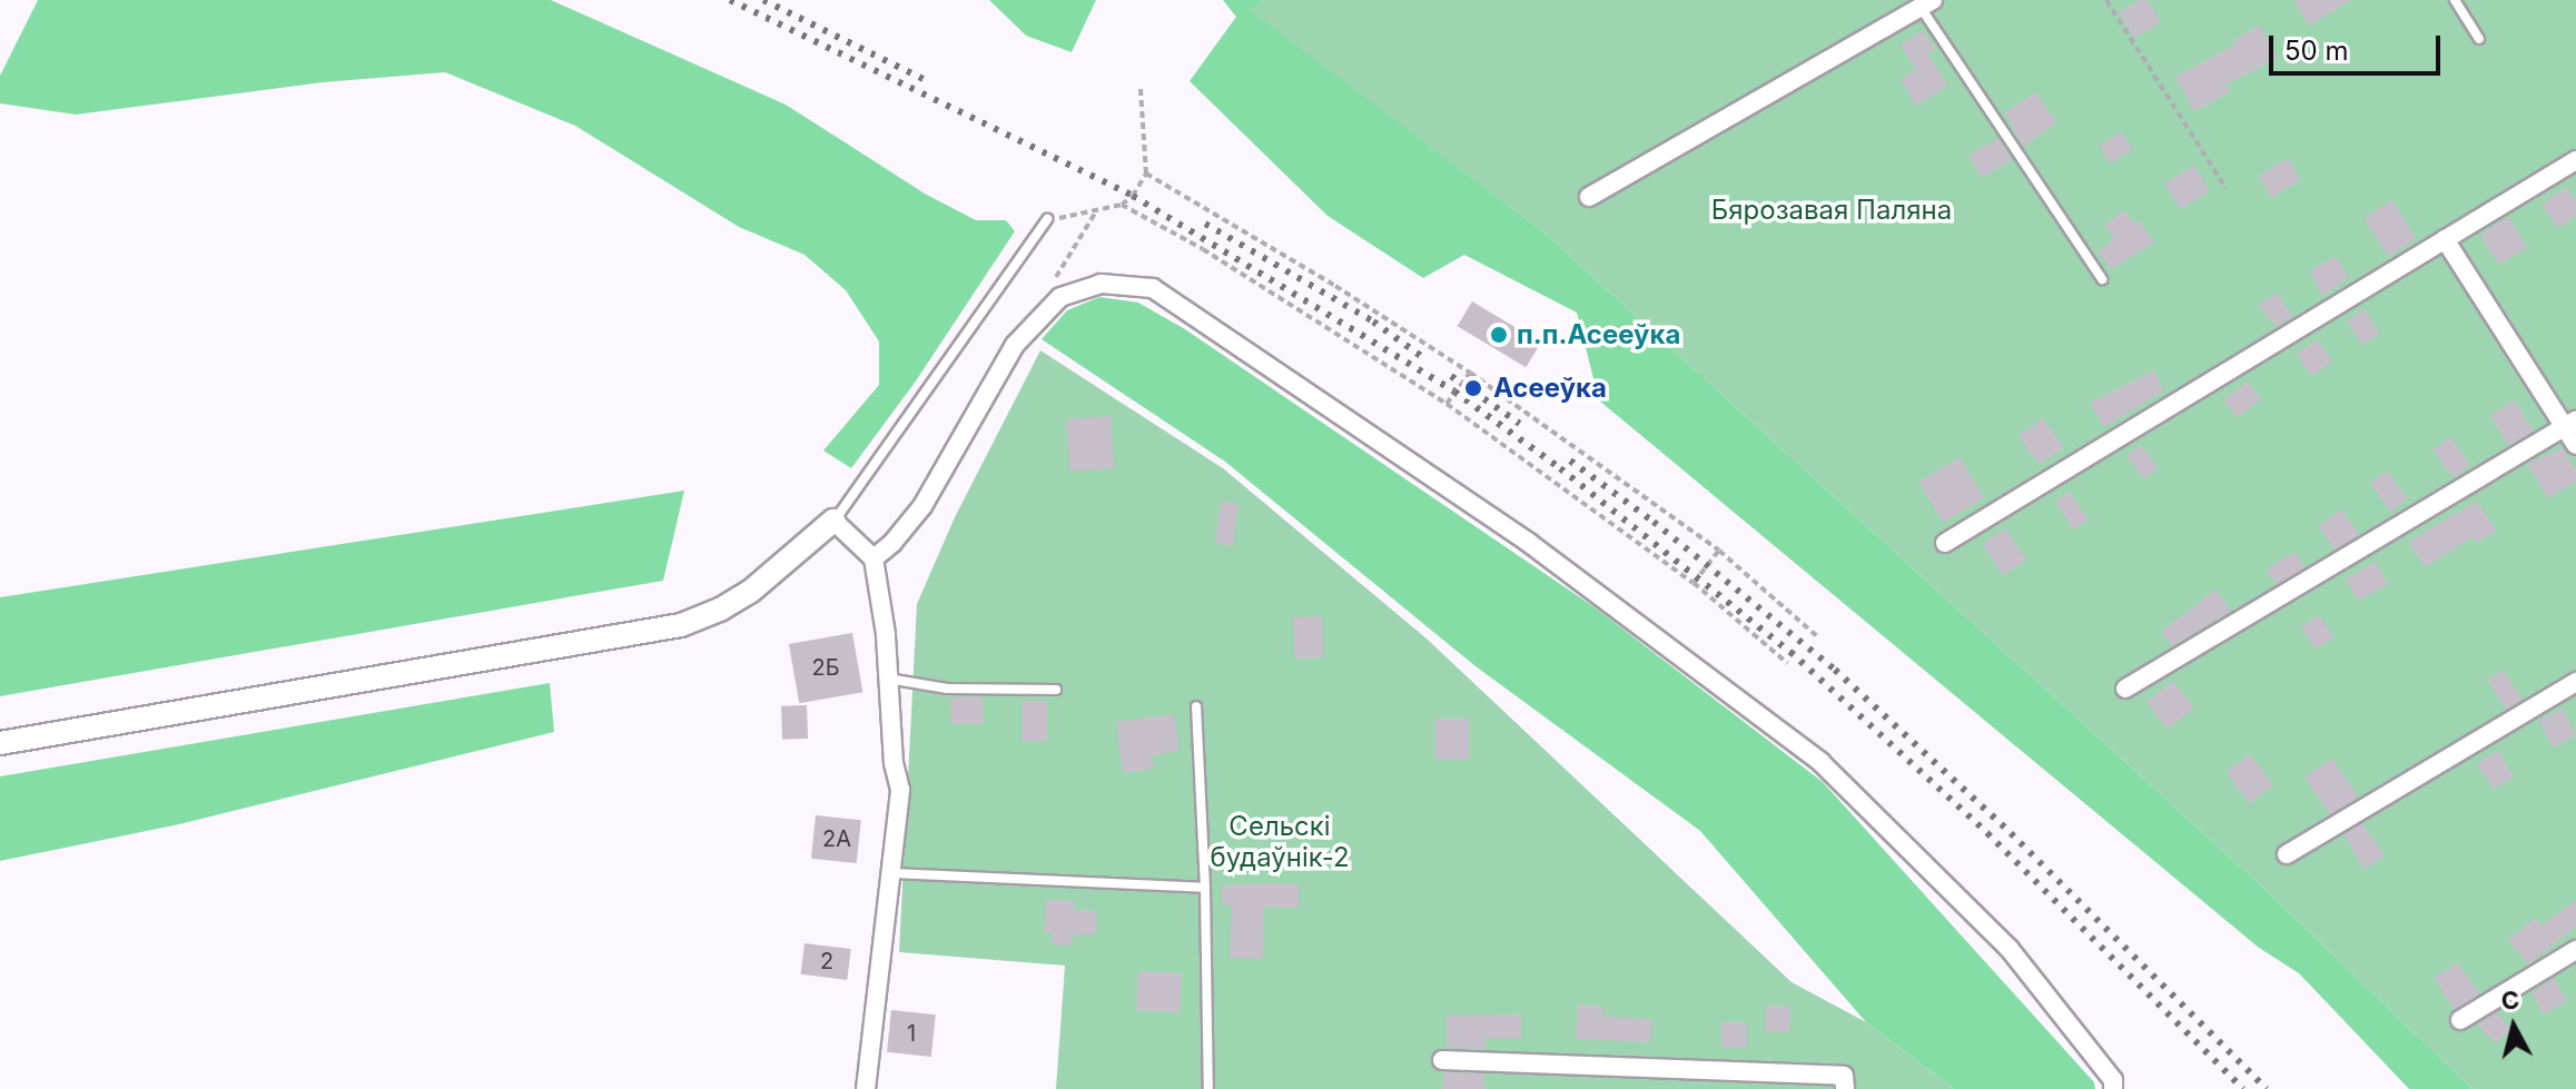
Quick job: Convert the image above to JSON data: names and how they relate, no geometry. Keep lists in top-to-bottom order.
{
  "parks": ["Бярозавая Паляна", "Сельскі будаўнік-2"],
  "places": ["п.п.Асееўка", "Асееўка"],
  "house_numbers": [
    "2Б",
    "2А",
    "2",
    "1"
  ],
  "scale_bar": "50 m",
  "north": "top"
}
